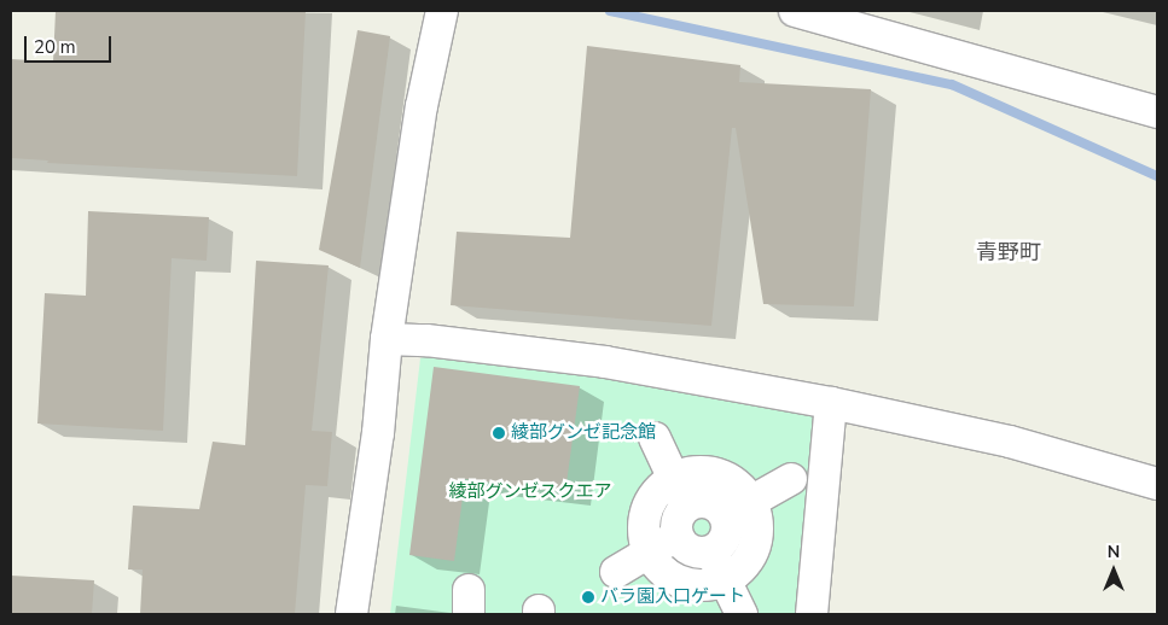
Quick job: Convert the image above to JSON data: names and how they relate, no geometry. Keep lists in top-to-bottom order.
{
  "districts": ["青野町"],
  "parks": ["綾部グンゼスクエア"],
  "places": ["綾部グンゼ記念館", "バラ園入口ゲート"],
  "scale_bar": "20 m",
  "north": "top"
}
